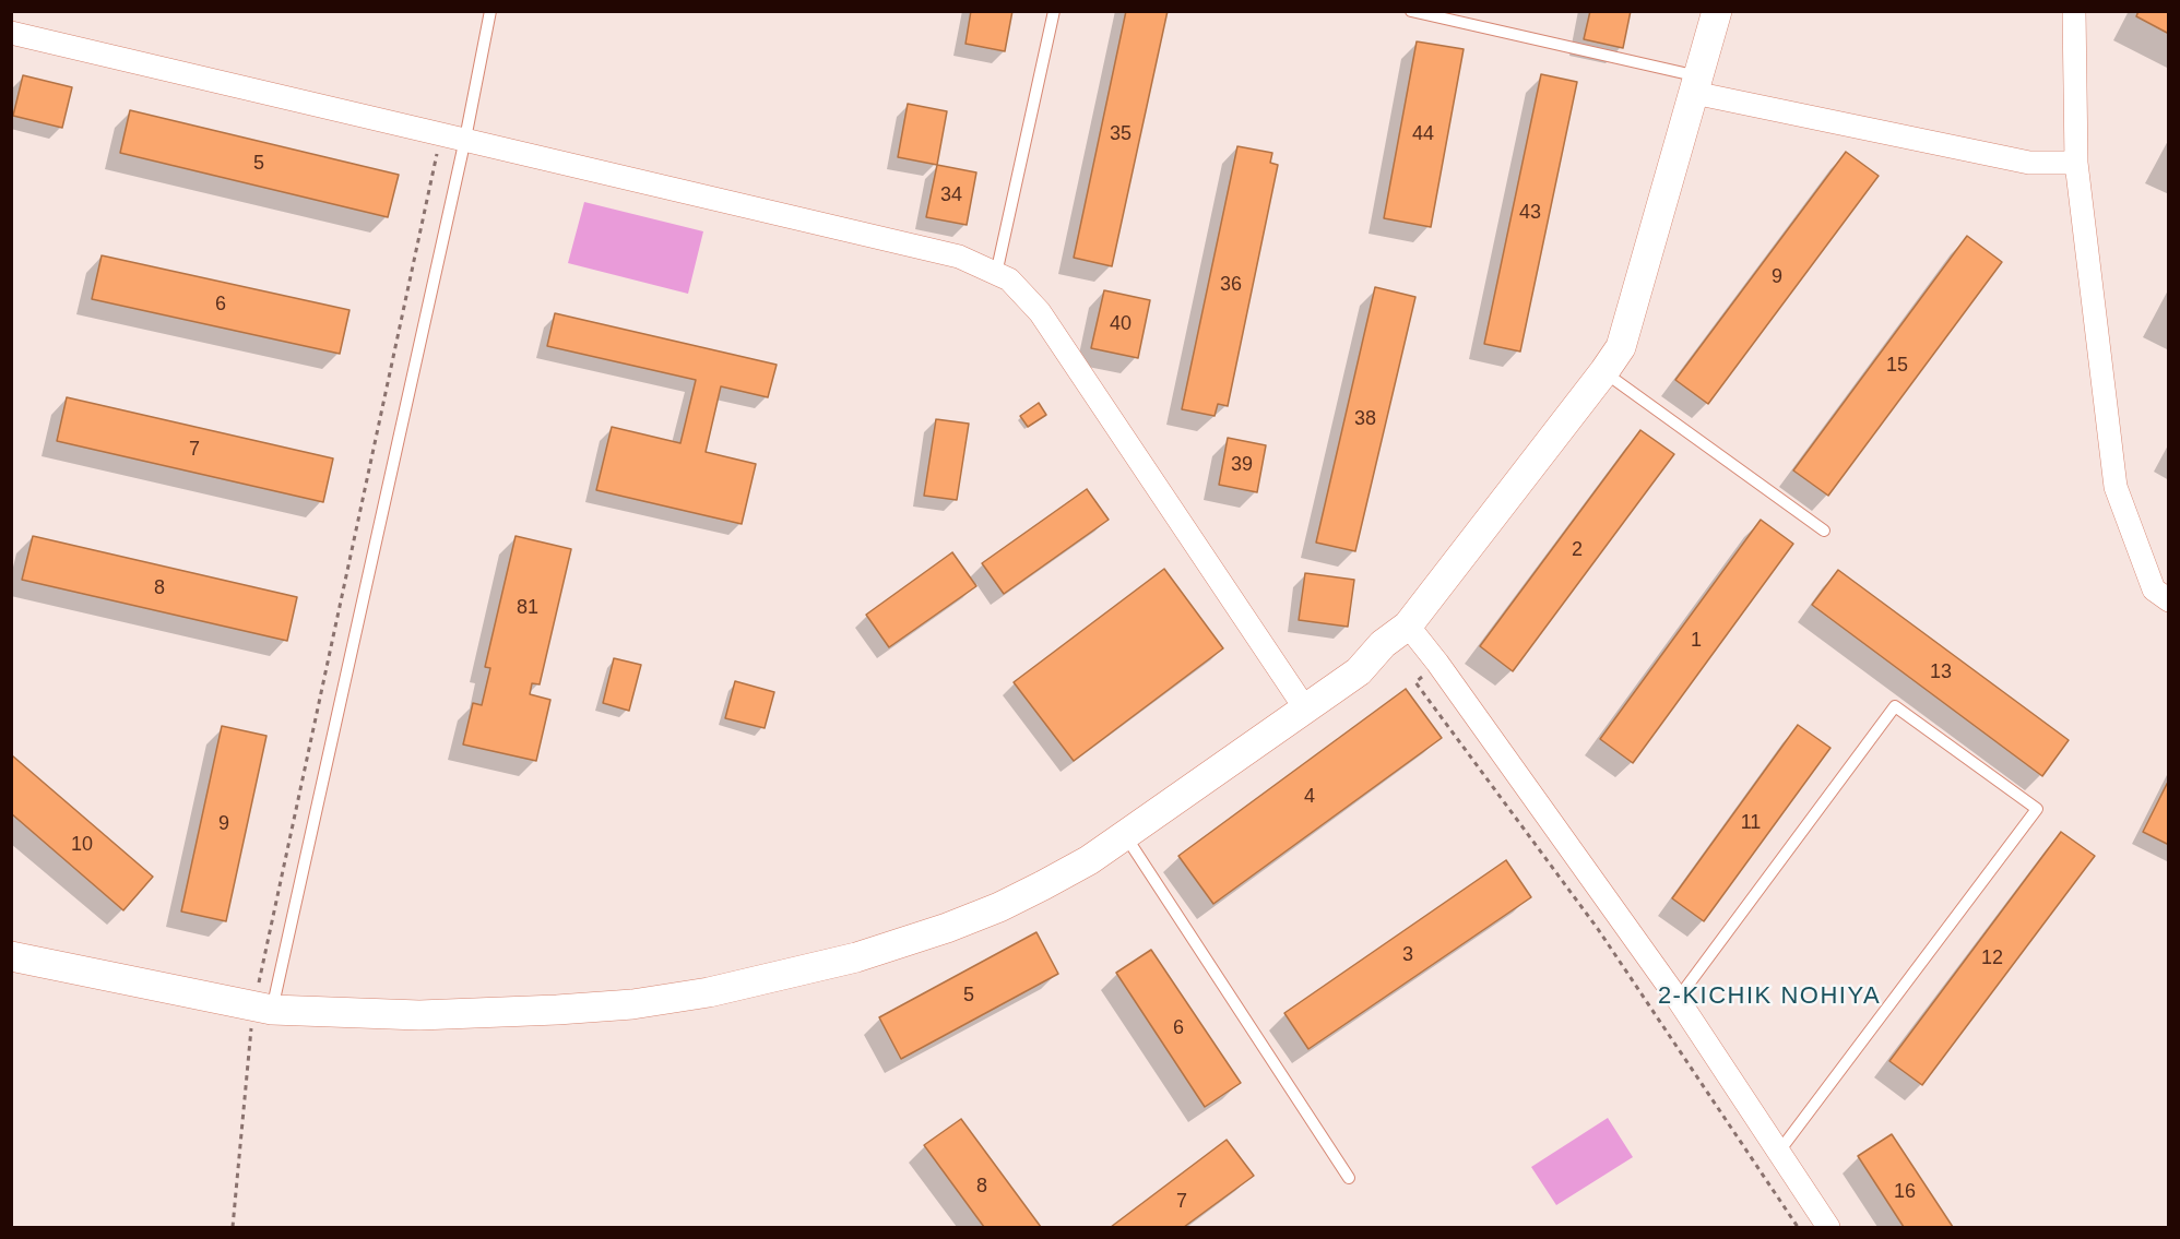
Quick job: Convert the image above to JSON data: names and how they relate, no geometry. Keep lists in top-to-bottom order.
{
  "districts": ["2-KICHIK NOHIYA"],
  "house_numbers": [
    "35",
    "44",
    "5",
    "34",
    "43",
    "9",
    "36",
    "6",
    "40",
    "15",
    "38",
    "7",
    "39",
    "2",
    "8",
    "81",
    "1",
    "13",
    "4",
    "11",
    "9",
    "10",
    "3",
    "12",
    "5",
    "6",
    "8",
    "16",
    "7"
  ]
}
